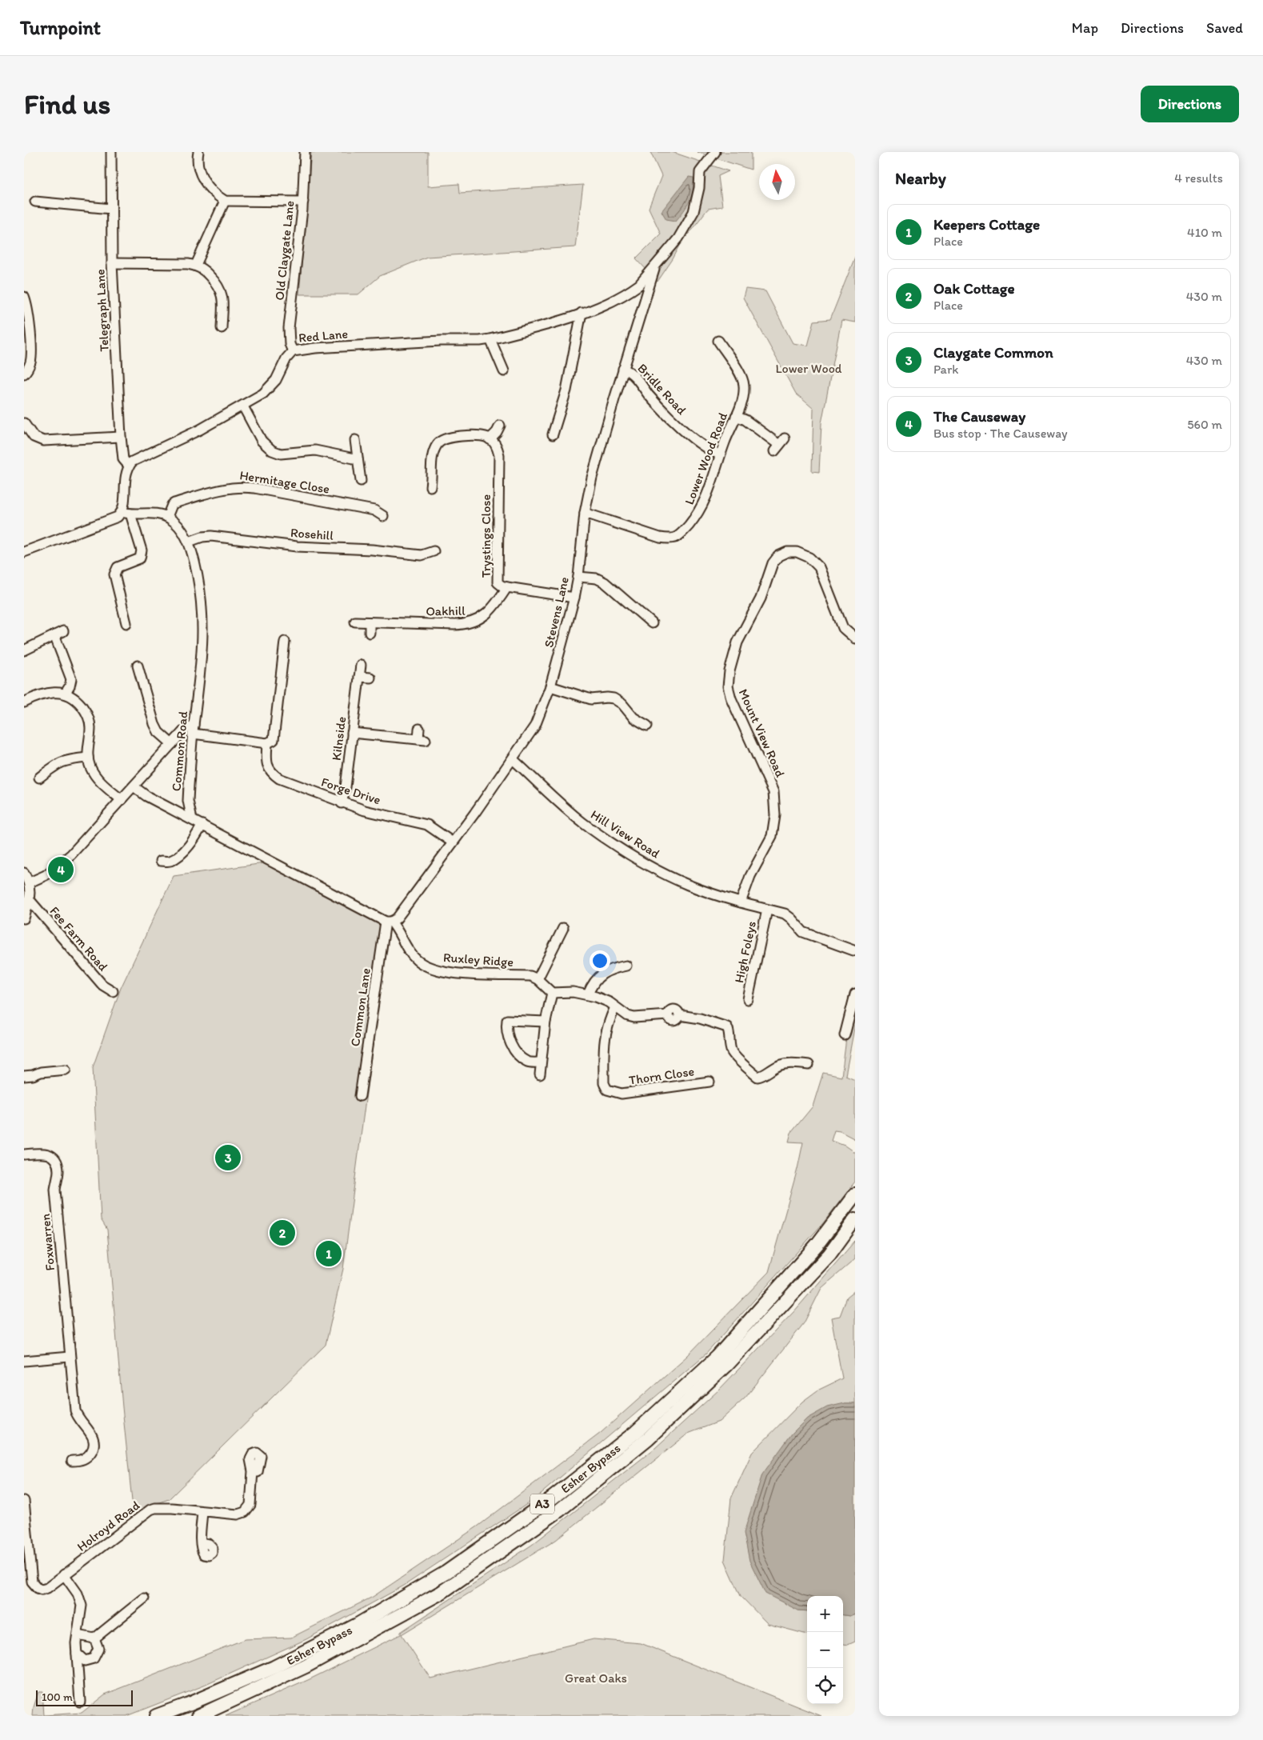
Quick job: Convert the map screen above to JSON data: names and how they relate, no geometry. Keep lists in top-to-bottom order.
{
  "streets": {
    "highway": ["Esher Bypass", "A3"],
    "street": [
      "Old Claygate Lane",
      "Telegraph Lane",
      "Red Lane",
      "Bridle Road",
      "Lower Wood Road",
      "Hermitage Close",
      "Rosehill",
      "Trystings Close",
      "Oakhill",
      "Stevens Lane",
      "Mount View Road",
      "Kilnside",
      "Common Road",
      "Forge Drive",
      "Hill View Road",
      "Fee Farm Road",
      "High Foleys",
      "Ruxley Ridge",
      "Common Lane",
      "Thorn Close",
      "Foxwarren",
      "Holroyd Road"
    ]
  },
  "crossings": [
    ["Old Claygate Lane", "Red Lane"],
    ["Telegraph Lane", "Red Lane"],
    ["Red Lane", "Stevens Lane"],
    ["Bridle Road", "Lower Wood Road"],
    ["Bridle Road", "Stevens Lane"],
    ["Lower Wood Road", "Stevens Lane"],
    ["Hermitage Close", "Common Road"],
    ["Rosehill", "Common Road"],
    ["Trystings Close", "Oakhill"],
    ["Trystings Close", "Stevens Lane"],
    ["Stevens Lane", "Forge Drive"],
    ["Stevens Lane", "Hill View Road"],
    ["Stevens Lane", "Ruxley Ridge"],
    ["Stevens Lane", "Common Lane"],
    ["Mount View Road", "Hill View Road"],
    ["Kilnside", "Forge Drive"],
    ["Hill View Road", "High Foleys"],
    ["Ruxley Ridge", "Common Lane"]
  ],
  "parks": ["Lower Wood", "Great Oaks"],
  "scale_bar": "100 m",
  "north": "top",
  "page": {
    "header": "Turnpoint",
    "nav": ["Map", "Directions", "Saved"],
    "buttons": "Directions",
    "title": "Find us",
    "heading": ["Nearby", "4 results"],
    "list": [
      {
        "mark": "1",
        "name": "Keepers Cottage",
        "note": "Place",
        "value": "410 m"
      },
      {
        "mark": "2",
        "name": "Oak Cottage",
        "note": "Place",
        "value": "430 m"
      },
      {
        "mark": "3",
        "name": "Claygate Common",
        "note": "Park",
        "value": "430 m"
      },
      {
        "mark": "4",
        "name": "The Causeway",
        "note": "Bus stop · The Causeway",
        "value": "560 m"
      }
    ],
    "pins": [
      "4",
      "3",
      "2",
      "1"
    ],
    "map_buttons": ["+", "−"],
    "scale": "100 m"
  }
}
